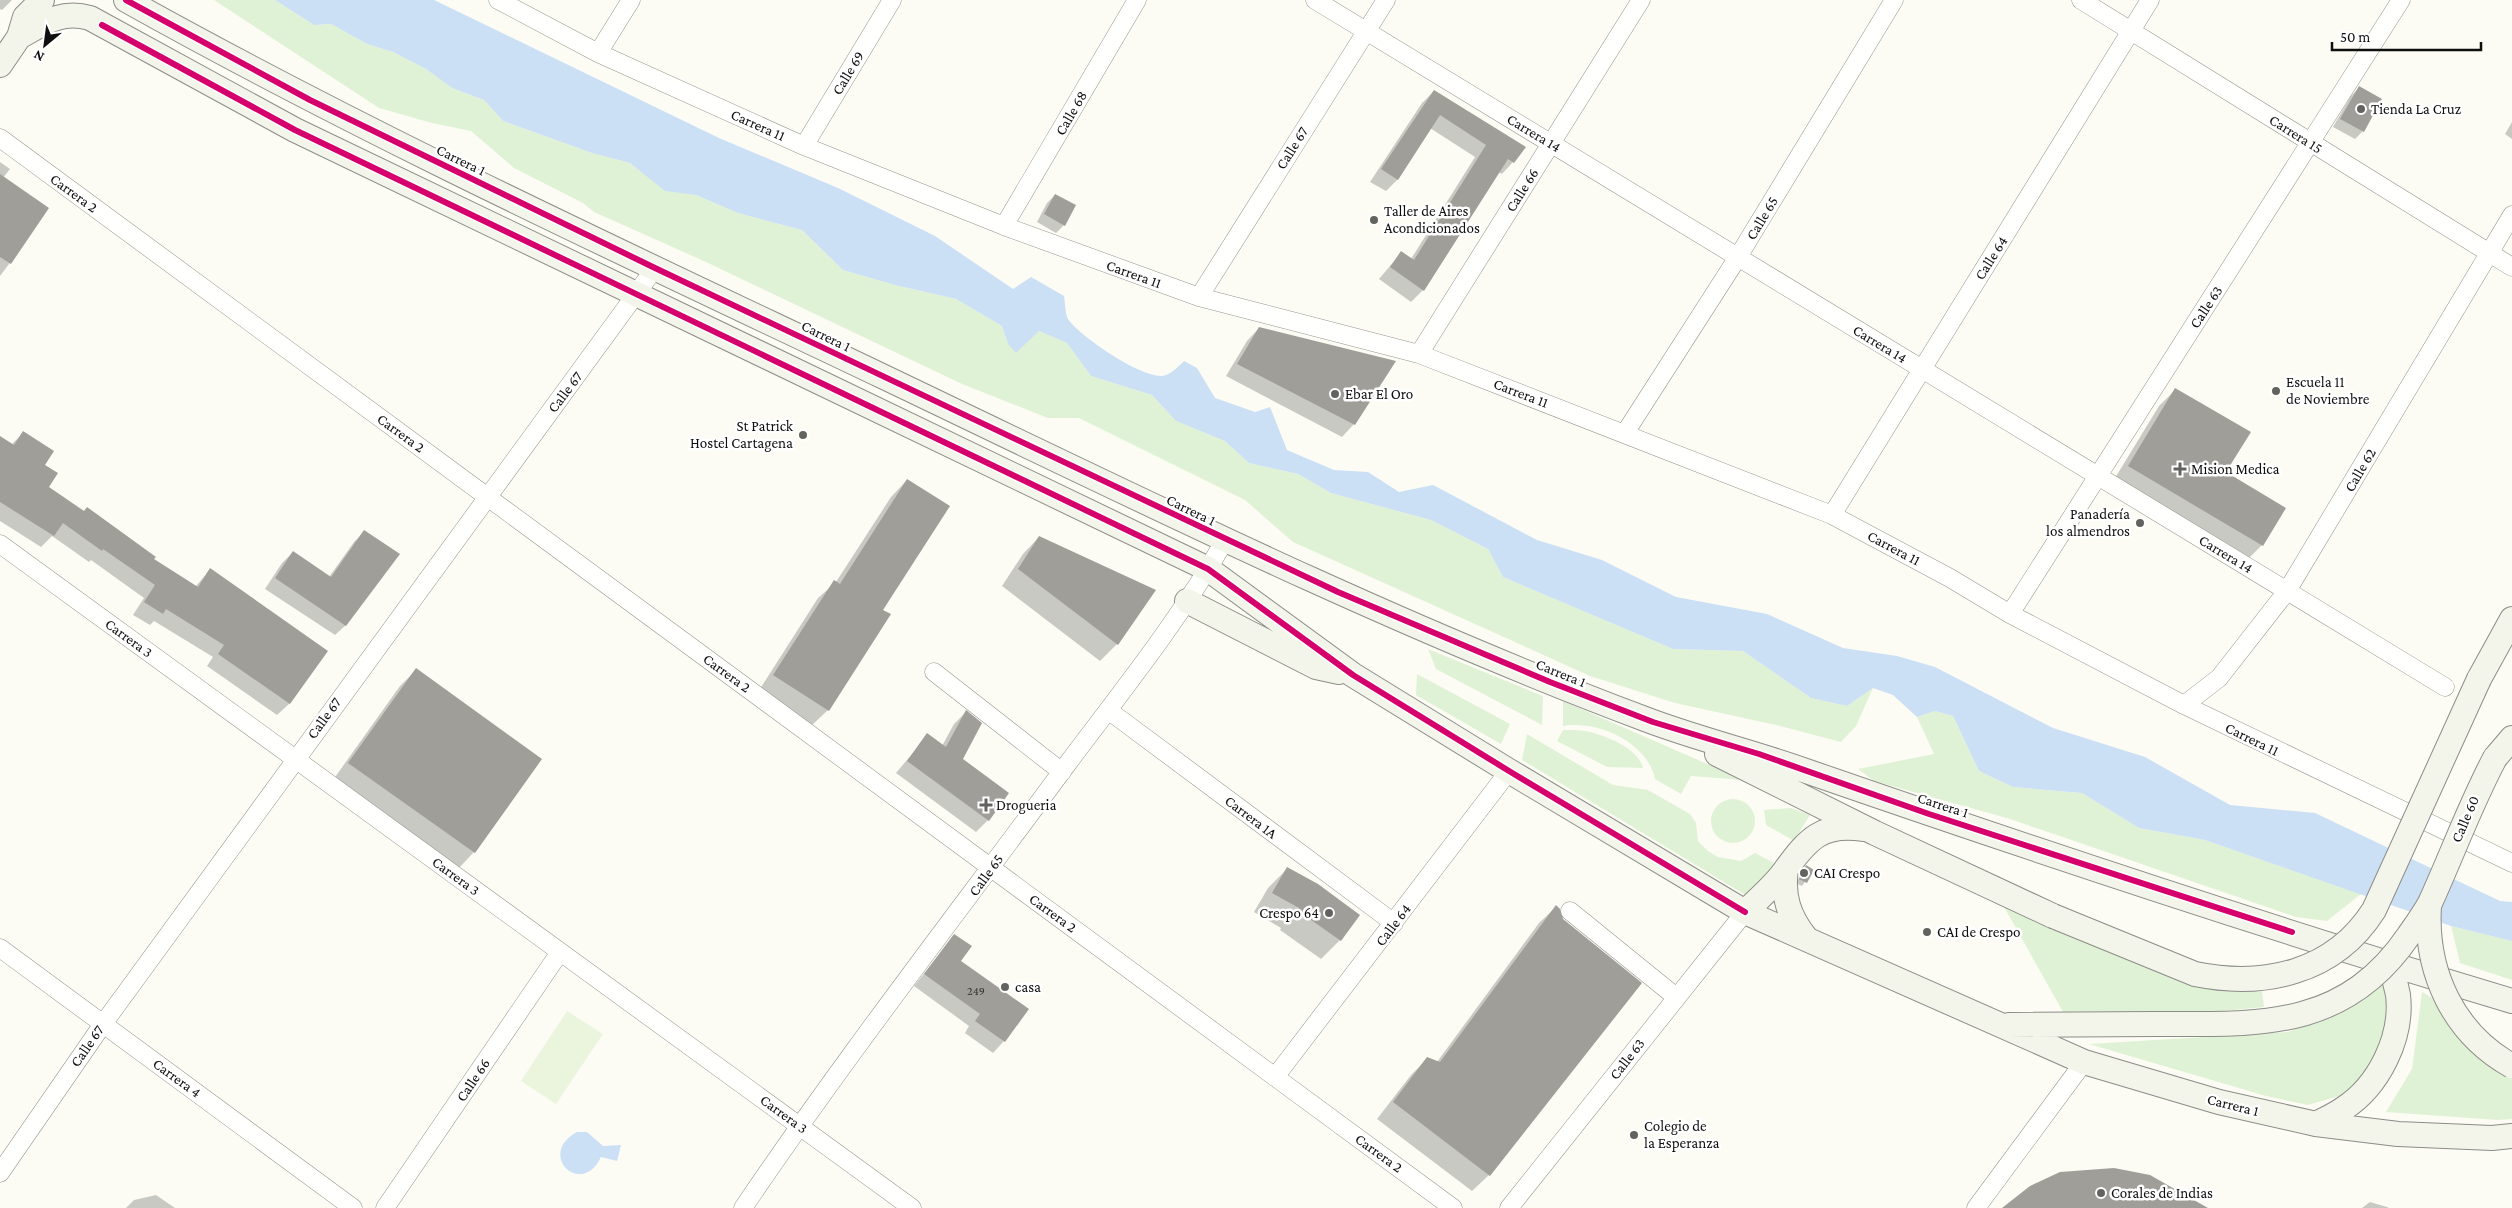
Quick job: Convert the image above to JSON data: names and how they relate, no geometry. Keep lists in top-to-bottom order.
{
  "streets": {
    "main road": ["Carrera 1", "Calle 60"],
    "street": [
      "Calle 69",
      "Calle 68",
      "Carrera 11",
      "Carrera 14",
      "Carrera 15",
      "Calle 67",
      "Calle 66",
      "Carrera 2",
      "Calle 65",
      "Calle 64",
      "Calle 63",
      "Calle 62",
      "Carrera 3",
      "Carrera 1A",
      "Carrera 4"
    ]
  },
  "crossings": [
    ["Calle 69", "Carrera 11"],
    ["Calle 68", "Carrera 11"],
    ["Carrera 11", "Calle 67"],
    ["Carrera 11", "Calle 66"],
    ["Carrera 11", "Calle 65"],
    ["Carrera 11", "Calle 64"],
    ["Carrera 11", "Calle 63"],
    ["Carrera 11", "Calle 62"],
    ["Carrera 14", "Calle 67"],
    ["Carrera 14", "Calle 66"],
    ["Carrera 14", "Calle 65"],
    ["Carrera 14", "Calle 64"],
    ["Carrera 14", "Calle 63"],
    ["Carrera 14", "Calle 62"],
    ["Carrera 15", "Calle 64"],
    ["Carrera 15", "Calle 63"],
    ["Carrera 15", "Calle 62"],
    ["Calle 67", "Carrera 1"],
    ["Calle 67", "Carrera 2"],
    ["Calle 67", "Carrera 3"],
    ["Calle 67", "Carrera 4"],
    ["Carrera 1", "Calle 65"],
    ["Carrera 1", "Calle 64"],
    ["Carrera 1", "Calle 63"],
    ["Calle 66", "Carrera 3"],
    ["Carrera 2", "Calle 65"],
    ["Carrera 2", "Calle 64"],
    ["Calle 65", "Carrera 3"],
    ["Calle 65", "Carrera 1A"],
    ["Calle 64", "Carrera 1A"]
  ],
  "places": {
    "other": [
      "Tienda La Cruz",
      "Taller de Aires Acondicionados",
      "Escuela 11 de Noviembre",
      "Ebar El Oro",
      "St Patrick Hostel Cartagena",
      "Panadería los almendros",
      "CAI Crespo",
      "Crespo 64",
      "CAI de Crespo",
      "casa",
      "Colegio de la Esperanza",
      "Corales de Indias"
    ],
    "health": ["Mision Medica", "Drogueria"]
  },
  "house_numbers": ["249"],
  "scale_bar": "50 m",
  "north": "bottom left"
}
